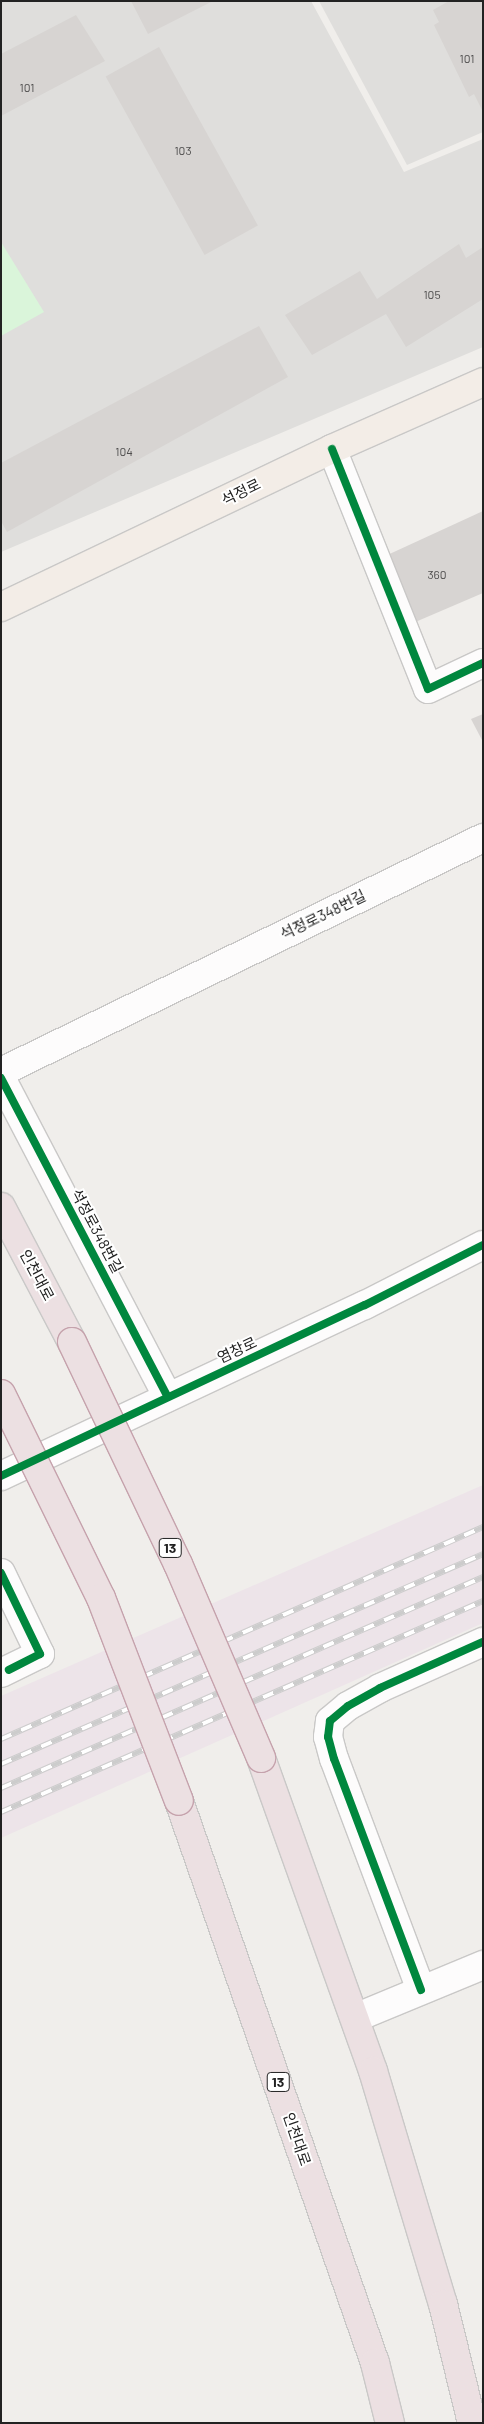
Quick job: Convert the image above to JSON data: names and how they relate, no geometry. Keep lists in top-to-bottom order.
{
  "streets": {
    "highway": ["인천대로", "13"],
    "main road": ["석정로"],
    "street": ["석정로348번길", "염창로"]
  },
  "crossings": [
    ["석정로348번길", "염창로"],
    ["인천대로", "13"]
  ],
  "house_numbers": [
    "101",
    "101",
    "103",
    "105",
    "104",
    "360"
  ]
}
